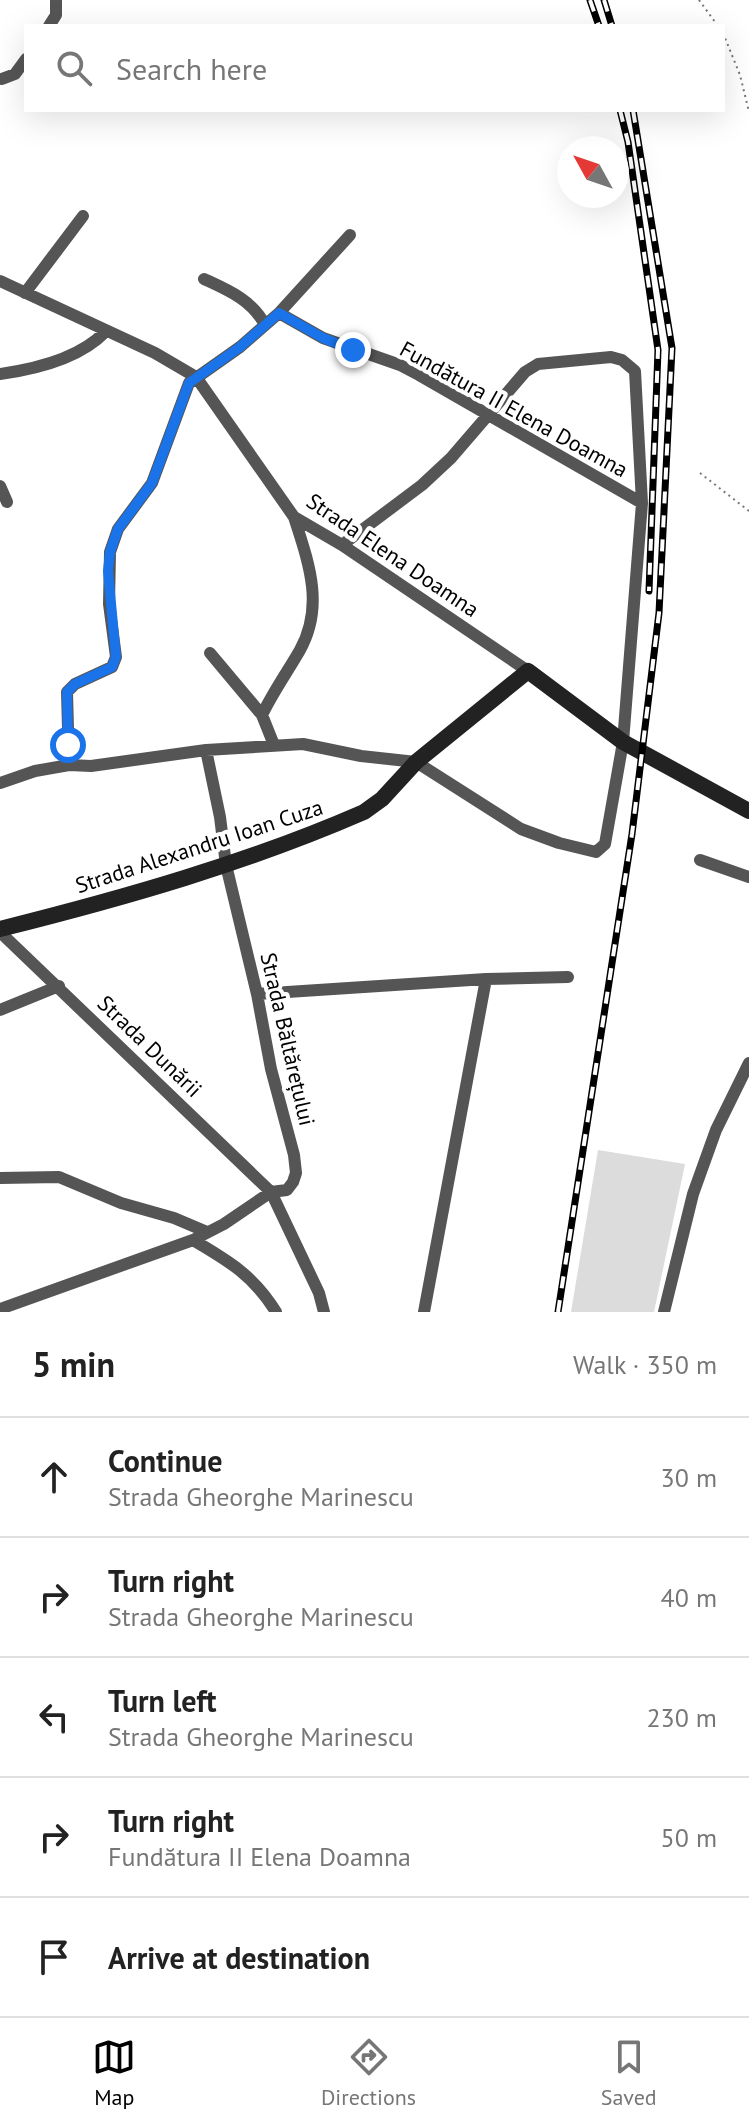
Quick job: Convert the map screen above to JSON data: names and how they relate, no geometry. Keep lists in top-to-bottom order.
{
  "streets": {
    "street": [
      "Fundătura II Elena Doamna",
      "Strada Elena Doamna",
      "Strada Alexandru Ioan Cuza",
      "Strada Băltărețului",
      "Strada Dunării"
    ]
  },
  "crossings": [
    ["Strada Elena Doamna", "Strada Alexandru Ioan Cuza"],
    ["Strada Alexandru Ioan Cuza", "Strada Băltărețului"],
    ["Strada Alexandru Ioan Cuza", "Strada Dunării"],
    ["Strada Băltărețului", "Strada Dunării"]
  ],
  "north": "top left",
  "page": {
    "search": "Search here",
    "heading": ["5 min", "Walk · 350 m"],
    "list": [
      ["Continue", "Strada Gheorghe Marinescu", "30 m"],
      ["Turn right", "Strada Gheorghe Marinescu", "40 m"],
      ["Turn left", "Strada Gheorghe Marinescu", "230 m"],
      ["Turn right", "Fundătura II Elena Doamna", "50 m"],
      "Arrive at destination"
    ],
    "nav": ["Map", "Directions", "Saved"]
  }
}
